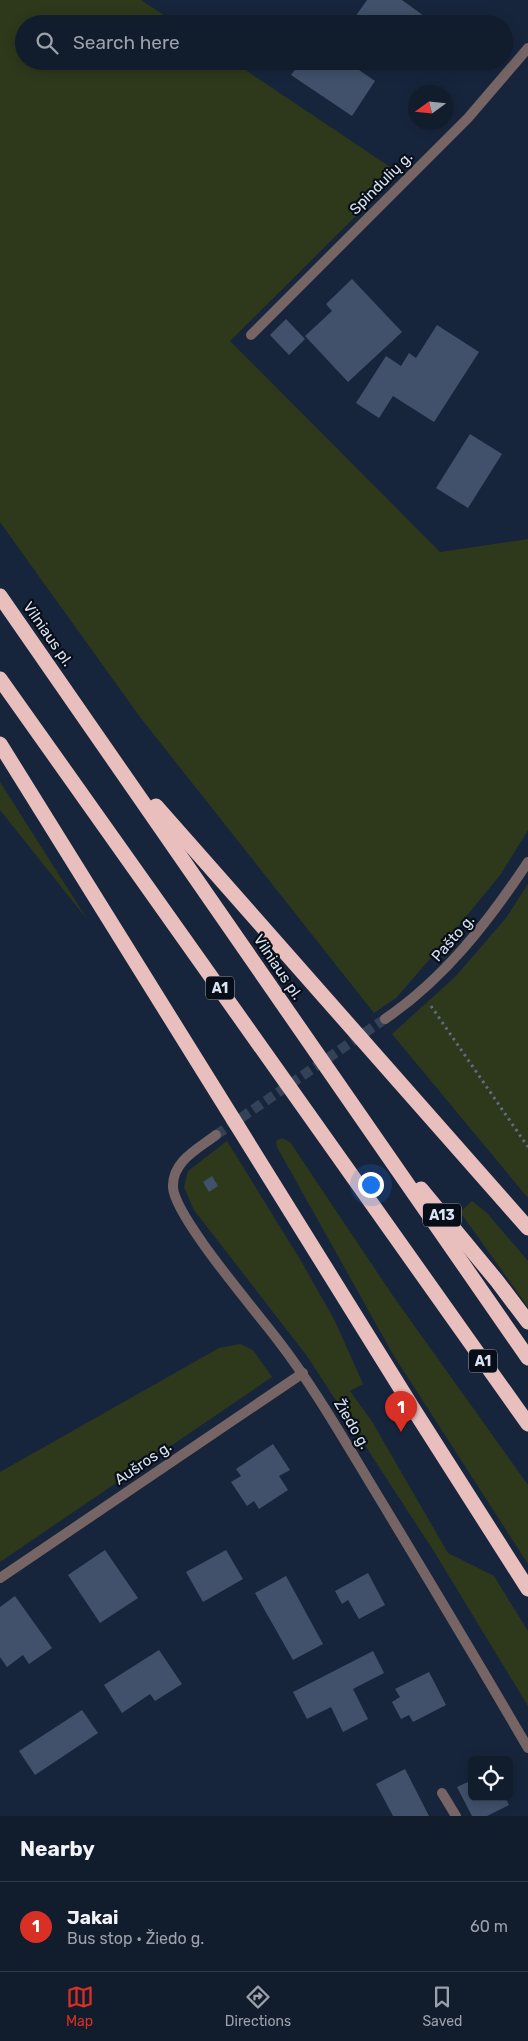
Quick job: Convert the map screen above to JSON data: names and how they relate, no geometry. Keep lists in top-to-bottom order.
{
  "streets": {
    "highway": ["Vilniaus pl.", "A1", "A13"],
    "street": [
      "Spindulių g.",
      "Pašto g.",
      "Žiedo g.",
      "Aušros g."
    ]
  },
  "crossings": [
    ["Vilniaus pl.", "A13"],
    ["Žiedo g.", "Aušros g."]
  ],
  "north": "left",
  "page": {
    "search": "Search here",
    "pins": "1",
    "heading": "Nearby",
    "list": [
      {
        "mark": "1",
        "name": "Jakai",
        "note": "Bus stop · Žiedo g.",
        "value": "60 m"
      }
    ],
    "nav": ["Map", "Directions", "Saved"]
  }
}
